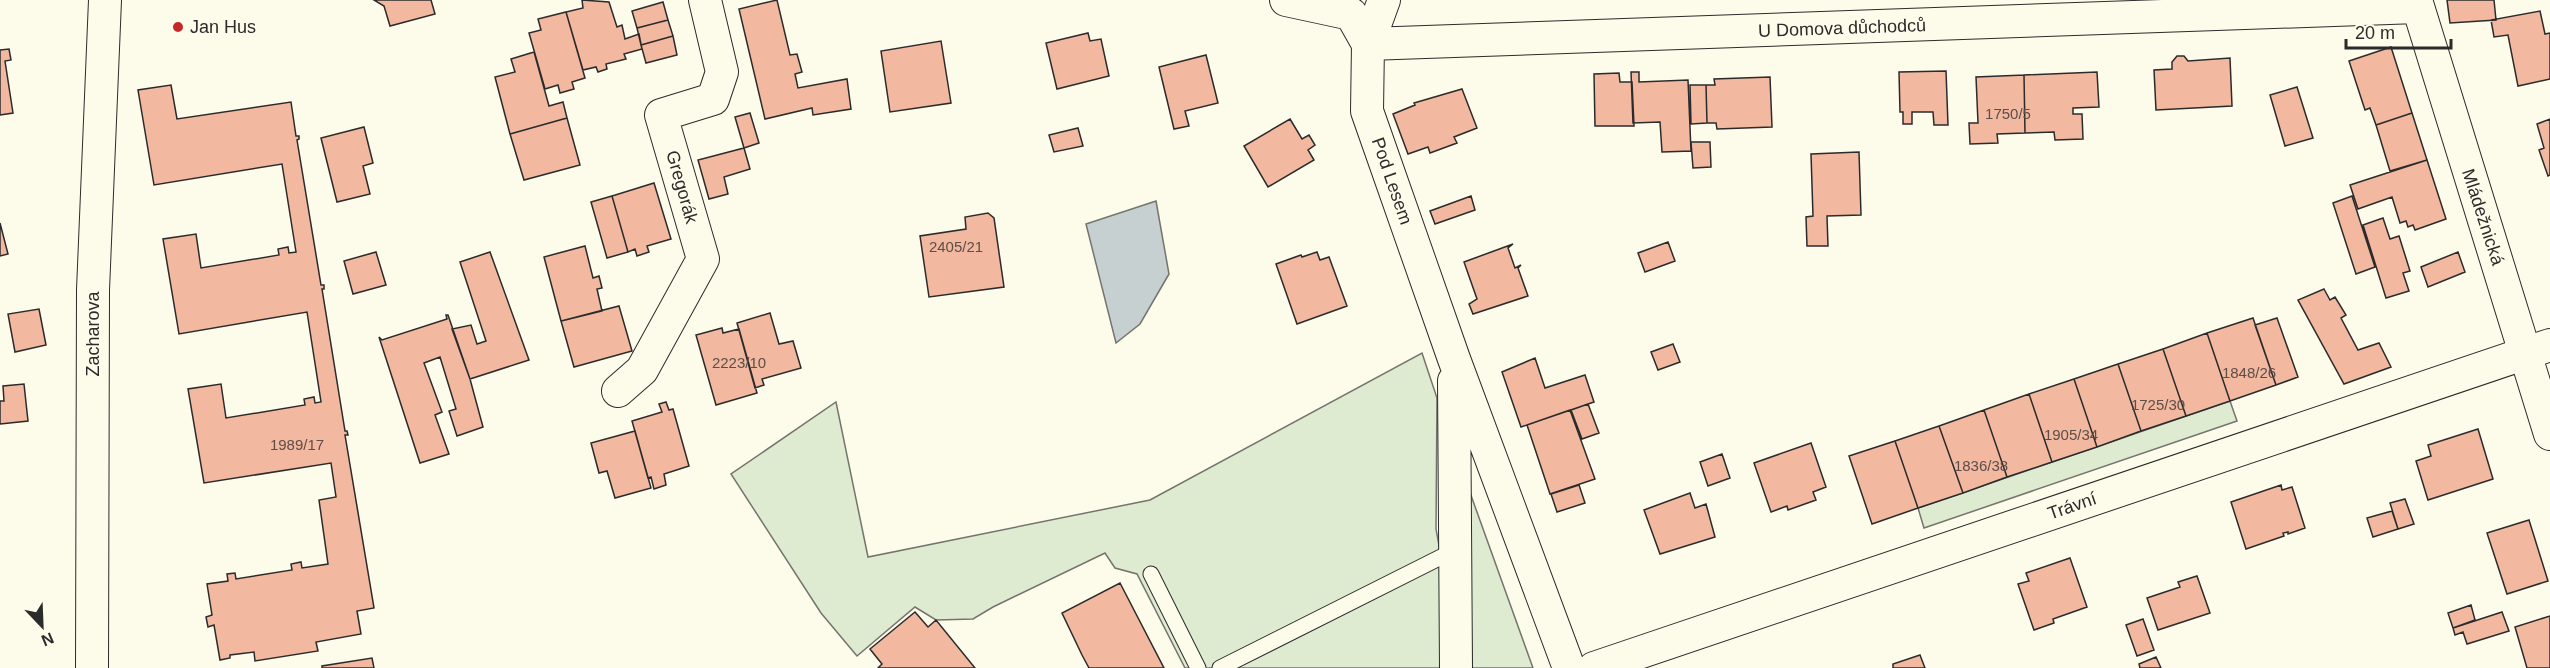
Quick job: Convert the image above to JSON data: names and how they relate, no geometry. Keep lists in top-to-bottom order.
{
  "streets": {
    "street": [
      "U Domova důchodců",
      "Pod Lesem",
      "Gregorák",
      "Mládežnická",
      "Zacharova",
      "Trávní"
    ]
  },
  "crossings": [
    ["U Domova důchodců", "Pod Lesem"],
    ["U Domova důchodců", "Mládežnická"],
    ["Mládežnická", "Trávní"]
  ],
  "places": ["Jan Hus"],
  "house_numbers": [
    "1750/5",
    "2405/21",
    "2223/10",
    "1848/26",
    "1725/30",
    "1905/34",
    "1989/17",
    "1836/38"
  ],
  "scale_bar": "20 m",
  "north": "bottom right"
}
